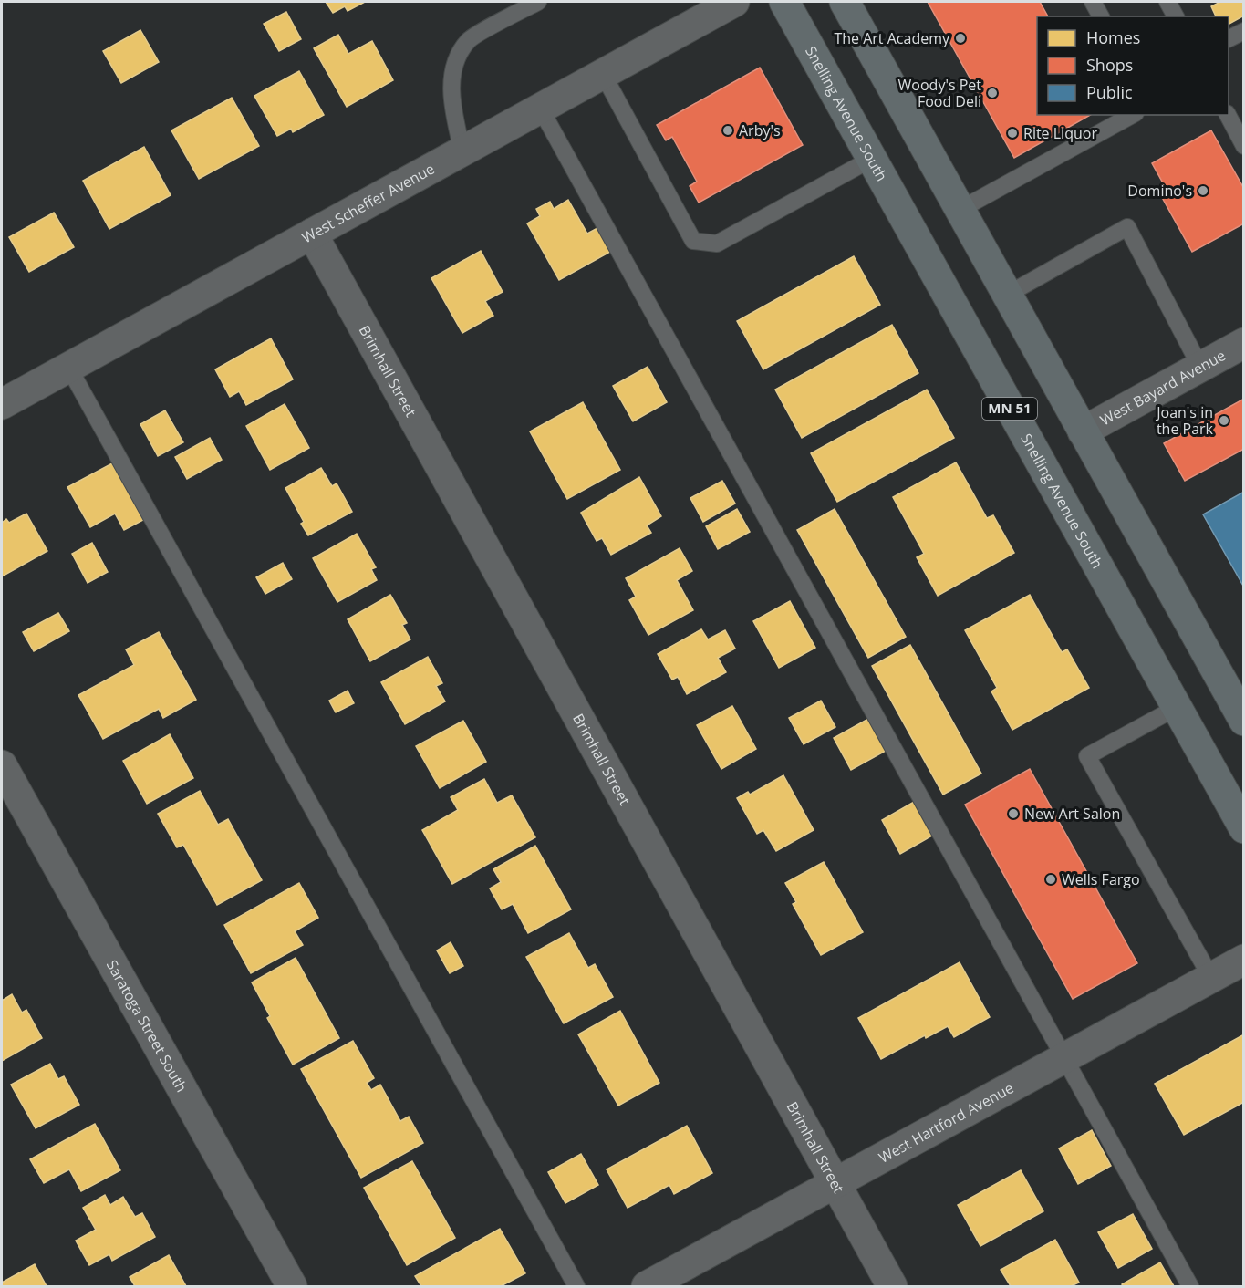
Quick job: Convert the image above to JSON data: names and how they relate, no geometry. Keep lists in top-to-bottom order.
{
  "streets": {
    "main road": ["Snelling Avenue South", "MN 51"],
    "street": [
      "West Scheffer Avenue",
      "Brimhall Street",
      "West Bayard Avenue",
      "Saratoga Street South",
      "West Hartford Avenue"
    ]
  },
  "crossings": [
    ["West Scheffer Avenue", "Brimhall Street"],
    ["Brimhall Street", "West Hartford Avenue"]
  ],
  "places": [
    "The Art Academy",
    "Woody's Pet Food Deli",
    "Arby's",
    "Rite Liquor",
    "Domino's",
    "Joan's in the Park",
    "New Art Salon",
    "Wells Fargo"
  ],
  "legend": ["Homes", "Shops", "Public"]
}
